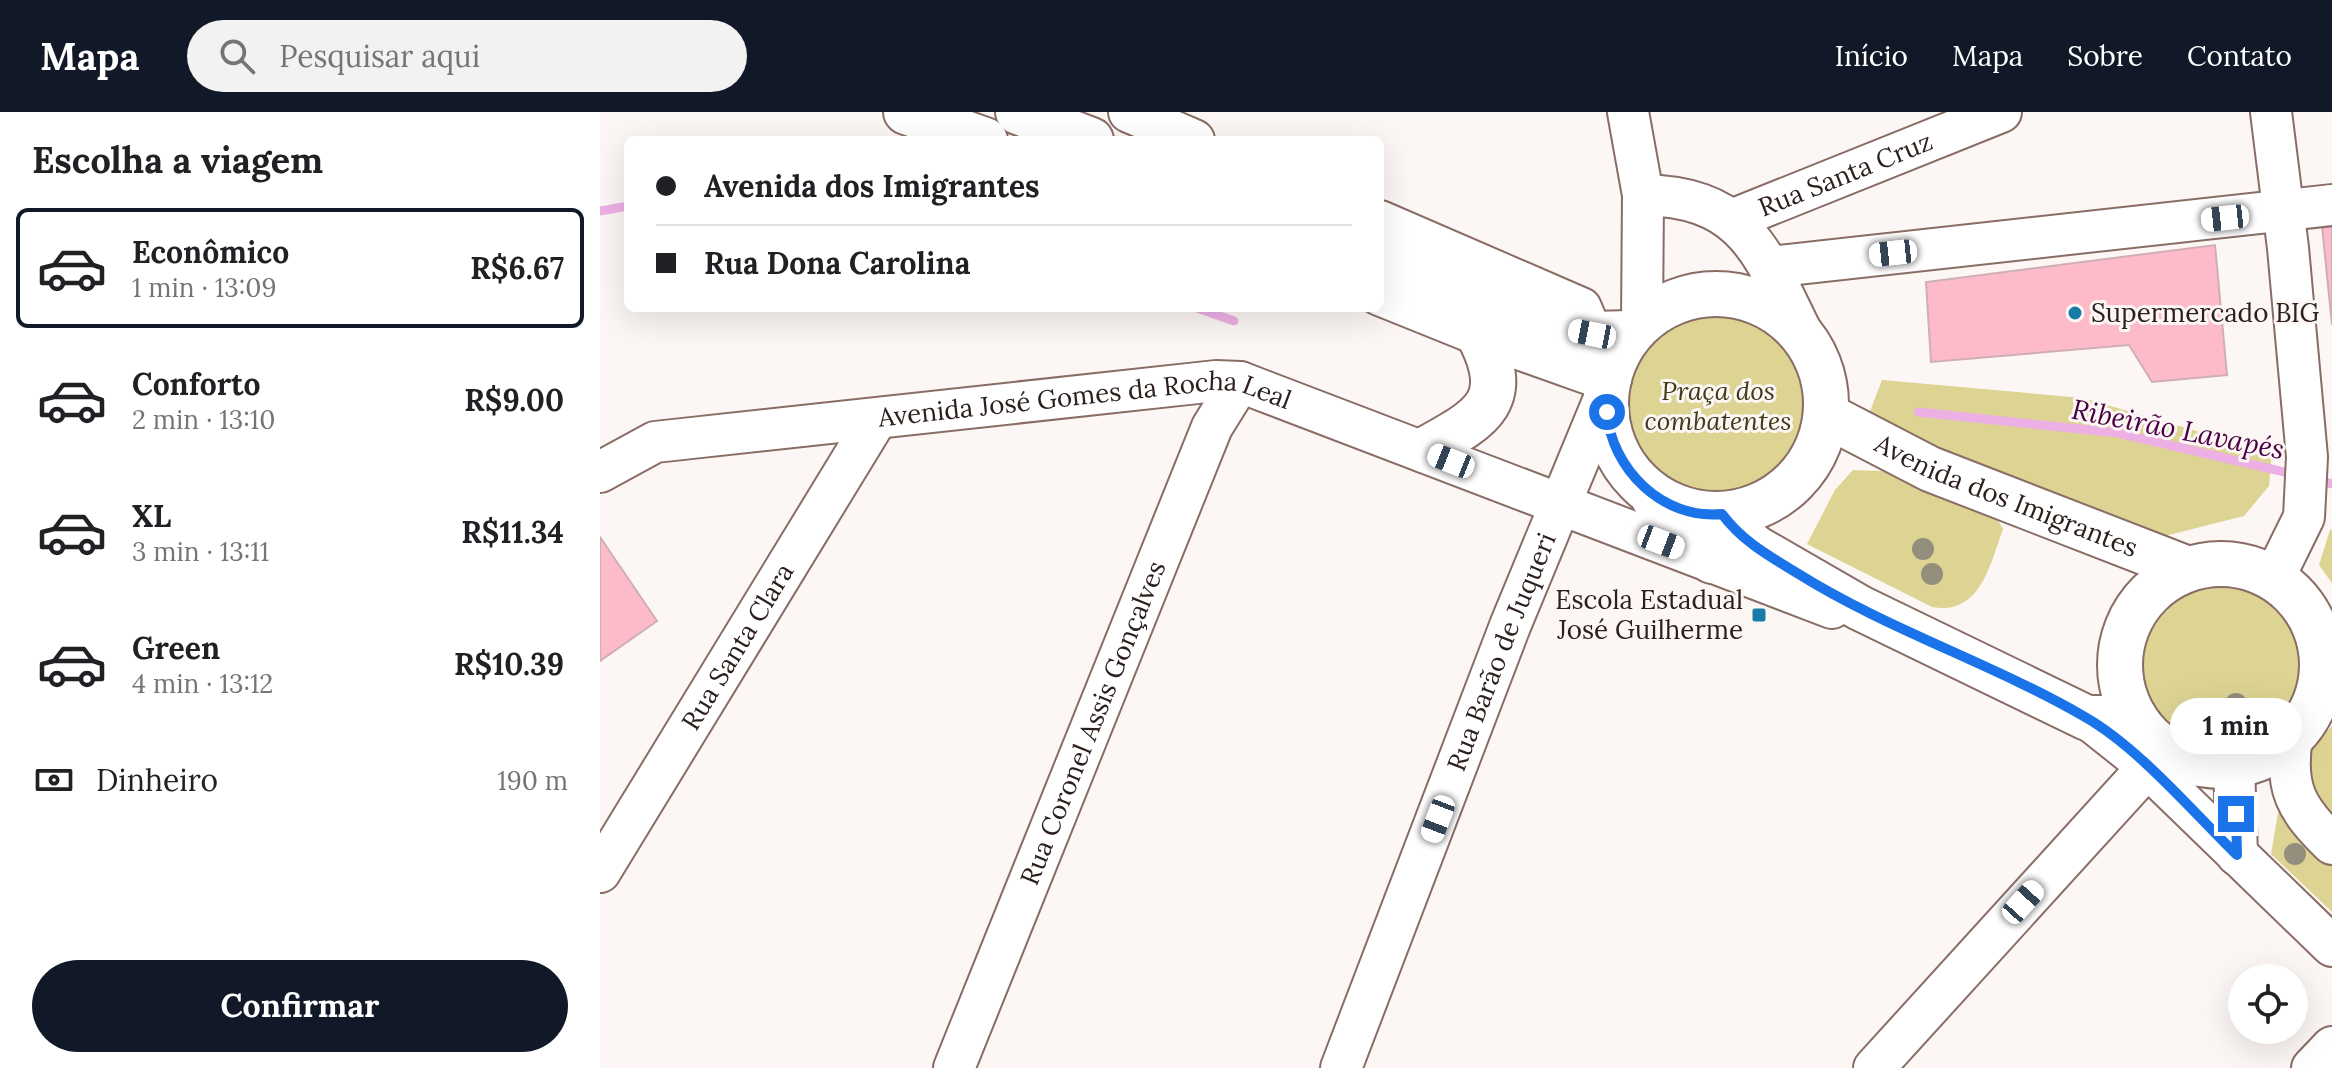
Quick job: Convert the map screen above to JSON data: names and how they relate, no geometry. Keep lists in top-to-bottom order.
{
  "streets": {
    "main road": ["Avenida dos Imigrantes"],
    "street": [
      "Rua Santa Cruz",
      "Avenida José Gomes da Rocha Leal",
      "Rua Santa Clara",
      "Rua Barão de Juqueri",
      "Rua Coronel Assis Gonçalves"
    ]
  },
  "crossings": [
    ["Avenida José Gomes da Rocha Leal", "Rua Santa Clara"],
    ["Avenida José Gomes da Rocha Leal", "Rua Barão de Juqueri"],
    ["Avenida José Gomes da Rocha Leal", "Rua Coronel Assis Gonçalves"]
  ],
  "water": ["Ribeirão Lavapés"],
  "parks": ["Praça dos combatentes"],
  "places": {
    "other": ["Supermercado BIG"],
    "transit": ["Escola Estadual José Guilherme"]
  },
  "page": {
    "header": "Mapa",
    "search": "Pesquisar aqui",
    "nav": [
      "Início",
      "Mapa",
      "Sobre",
      "Contato"
    ],
    "heading": "Escolha a viagem",
    "banner": ["Avenida dos Imigrantes", "Rua Dona Carolina"],
    "list": [
      {
        "name": "Econômico",
        "note": "1 min · 13:09",
        "value": "R$6.67"
      },
      {
        "name": "Conforto",
        "note": "2 min · 13:10",
        "value": "R$9.00"
      },
      {
        "name": "XL",
        "note": "3 min · 13:11",
        "value": "R$11.34"
      },
      {
        "name": "Green",
        "note": "4 min · 13:12",
        "value": "R$10.39"
      }
    ],
    "bubble": "1 min",
    "pay": ["Dinheiro", "190 m"],
    "buttons": "Confirmar"
  }
}
